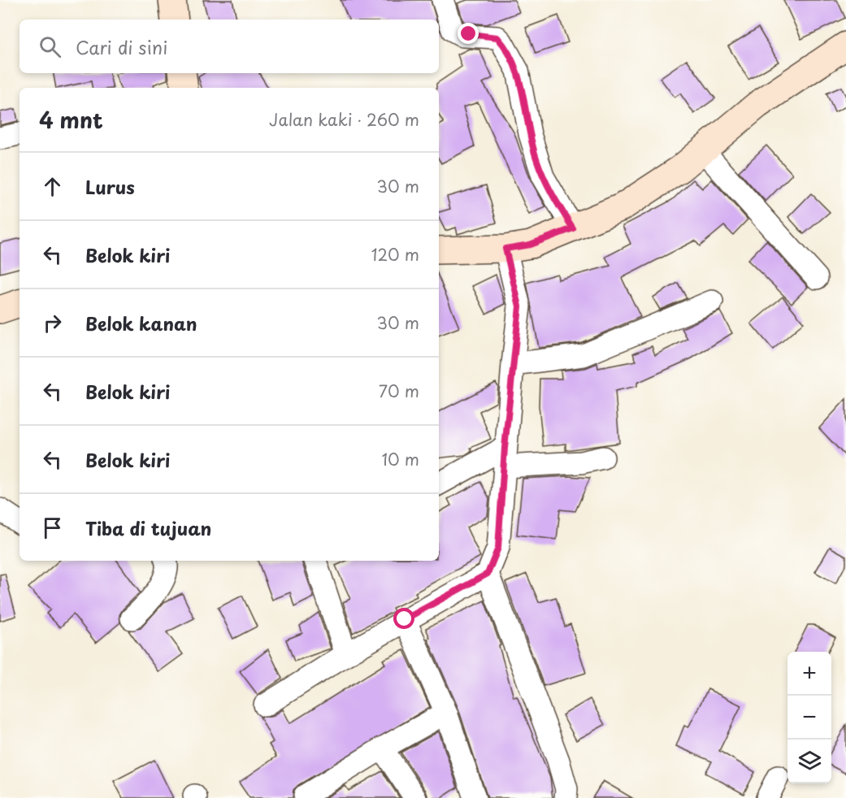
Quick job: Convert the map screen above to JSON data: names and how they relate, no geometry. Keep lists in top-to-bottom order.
{
  "page": {
    "search": "Cari di sini",
    "heading": ["4 mnt", "Jalan kaki · 260 m"],
    "list": [
      ["Lurus", "30 m"],
      ["Belok kiri", "120 m"],
      ["Belok kanan", "30 m"],
      ["Belok kiri", "70 m"],
      ["Belok kiri", "10 m"],
      "Tiba di tujuan"
    ],
    "map_buttons": ["+", "−"]
  }
}
